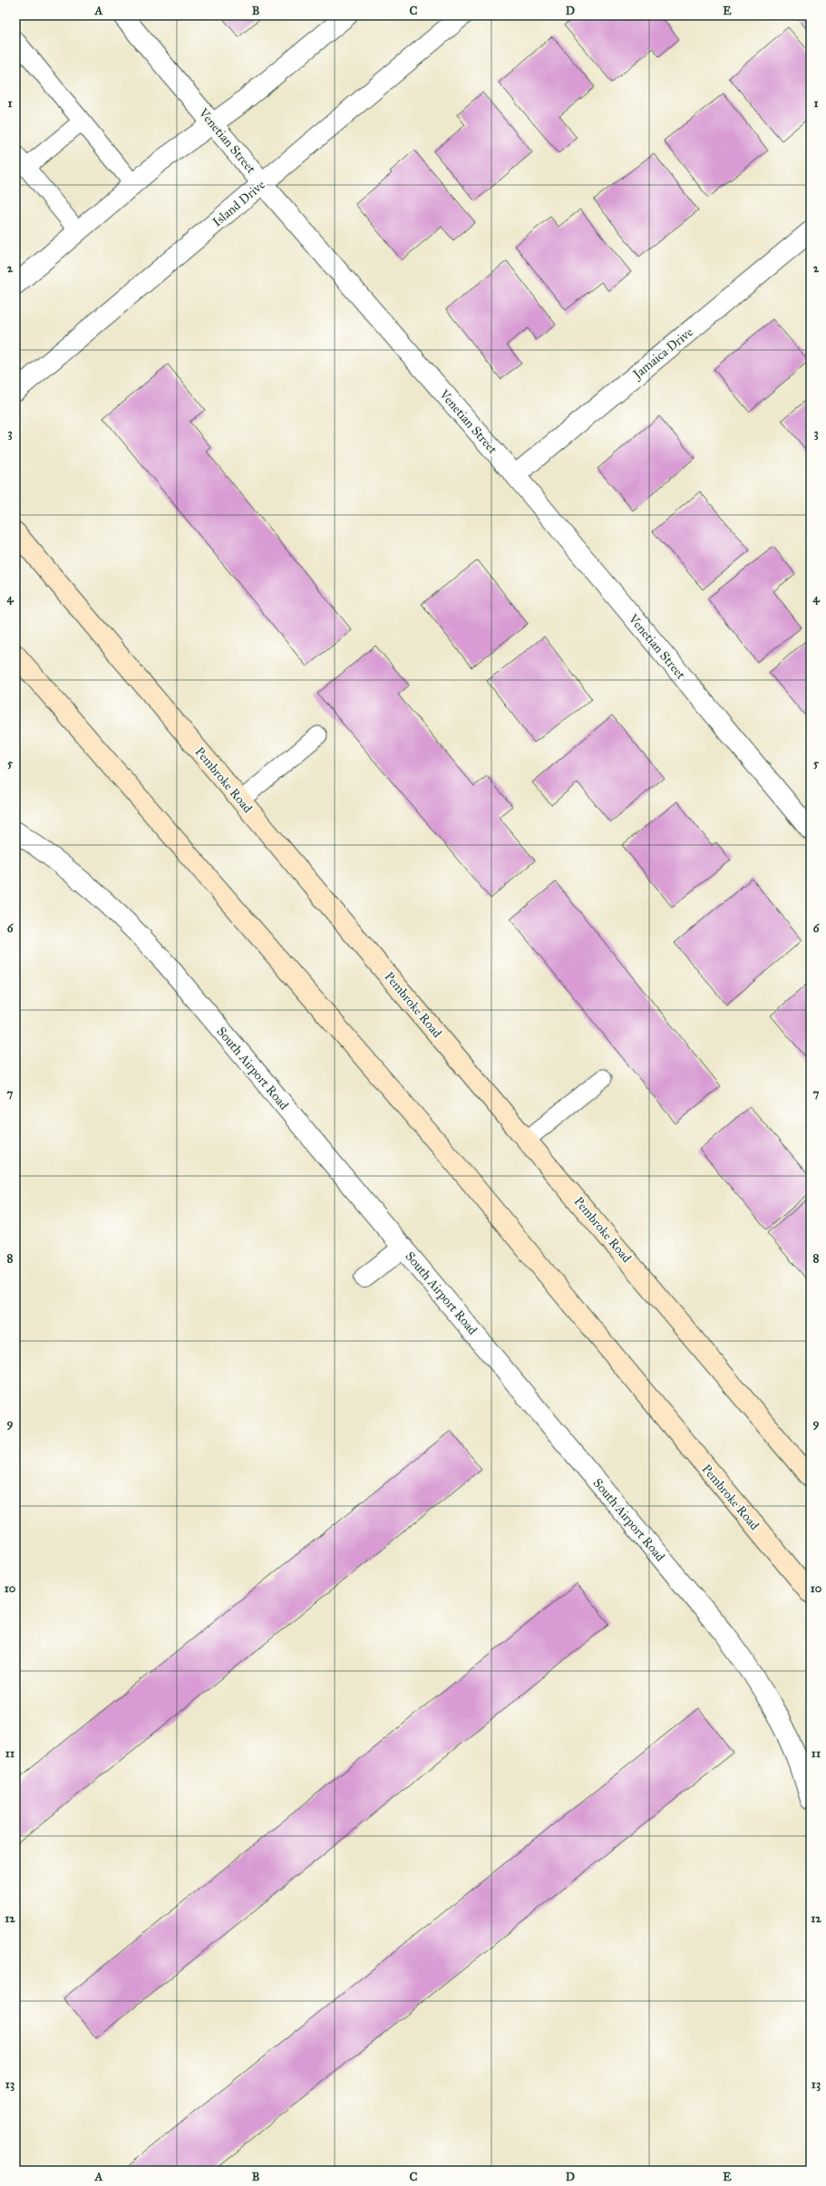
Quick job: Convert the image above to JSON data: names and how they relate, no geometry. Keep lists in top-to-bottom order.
{
  "streets": {
    "main road": ["Pembroke Road"],
    "street": [
      "Venetian Street",
      "Island Drive",
      "Jamaica Drive",
      "South Airport Road"
    ]
  },
  "crossings": [
    ["Venetian Street", "Island Drive"],
    ["Venetian Street", "Jamaica Drive"]
  ],
  "grid": {
    "columns": [
      "A",
      "B",
      "C",
      "D",
      "E"
    ],
    "rows": [
      "1",
      "2",
      "3",
      "4",
      "5",
      "6",
      "7",
      "8",
      "9",
      "10",
      "11",
      "12",
      "13"
    ]
  }
}
